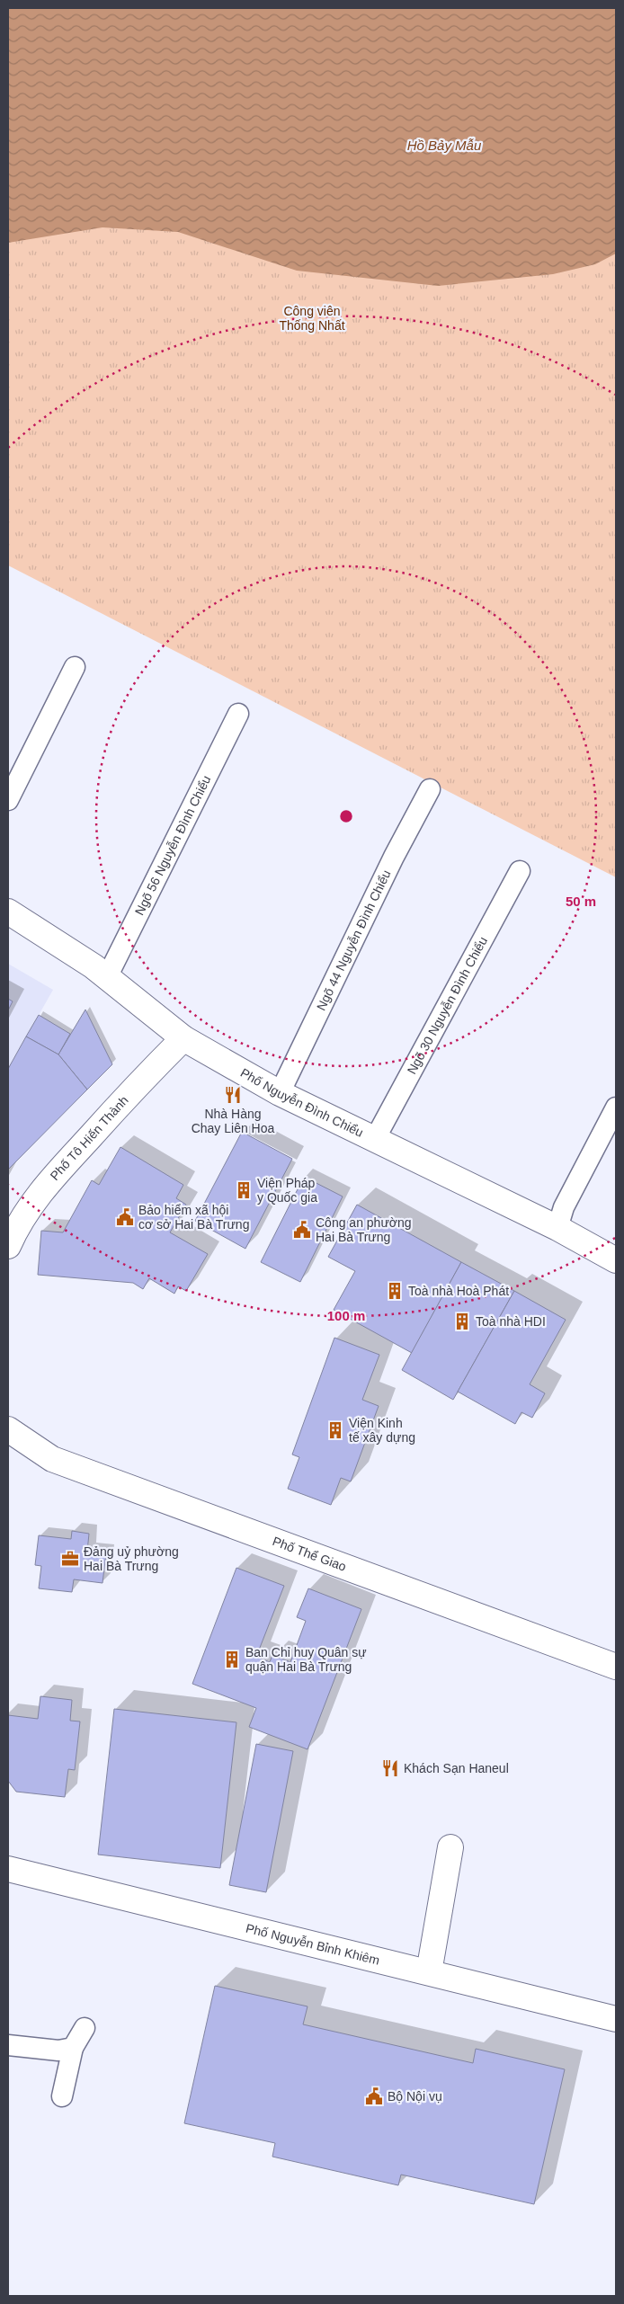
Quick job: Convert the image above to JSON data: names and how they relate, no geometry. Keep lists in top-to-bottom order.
{
  "streets": {
    "street": [
      "Phố Nguyễn Đình Chiểu",
      "Phố Tô Hiến Thành",
      "Phố Thể Giao",
      "Phố Nguyễn Bỉnh Khiêm"
    ],
    "lane": ["Ngõ 56 Nguyễn Đình Chiểu", "Ngõ 44 Nguyễn Đình Chiểu", "Ngõ 30 Nguyễn Đình Chiểu"]
  },
  "crossings": [
    ["Ngõ 56 Nguyễn Đình Chiểu", "Phố Nguyễn Đình Chiểu"],
    ["Ngõ 44 Nguyễn Đình Chiểu", "Phố Nguyễn Đình Chiểu"],
    ["Ngõ 30 Nguyễn Đình Chiểu", "Phố Nguyễn Đình Chiểu"],
    ["Phố Nguyễn Đình Chiểu", "Phố Tô Hiến Thành"]
  ],
  "water": ["Hồ Bảy Mẫu"],
  "parks": ["Công viên Thống Nhất"],
  "places": {
    "restaurant": ["Nhà Hàng Chay Liên Hoa", "Khách Sạn Haneul"],
    "building": [
      "Viện Pháp y Quốc gia",
      "Toà nhà Hoà Phát",
      "Toà nhà HDI",
      "Viện Kinh tế xây dựng",
      "Ban Chỉ huy Quân sự quận Hai Bà Trưng"
    ],
    "public building": ["Bảo hiểm xã hội cơ sở Hai Bà Trưng", "Công an phường Hai Bà Trưng", "Bộ Nội vụ"],
    "office": ["Đảng uỷ phường Hai Bà Trưng"]
  },
  "rings": ["50 m", "100 m"]
}
